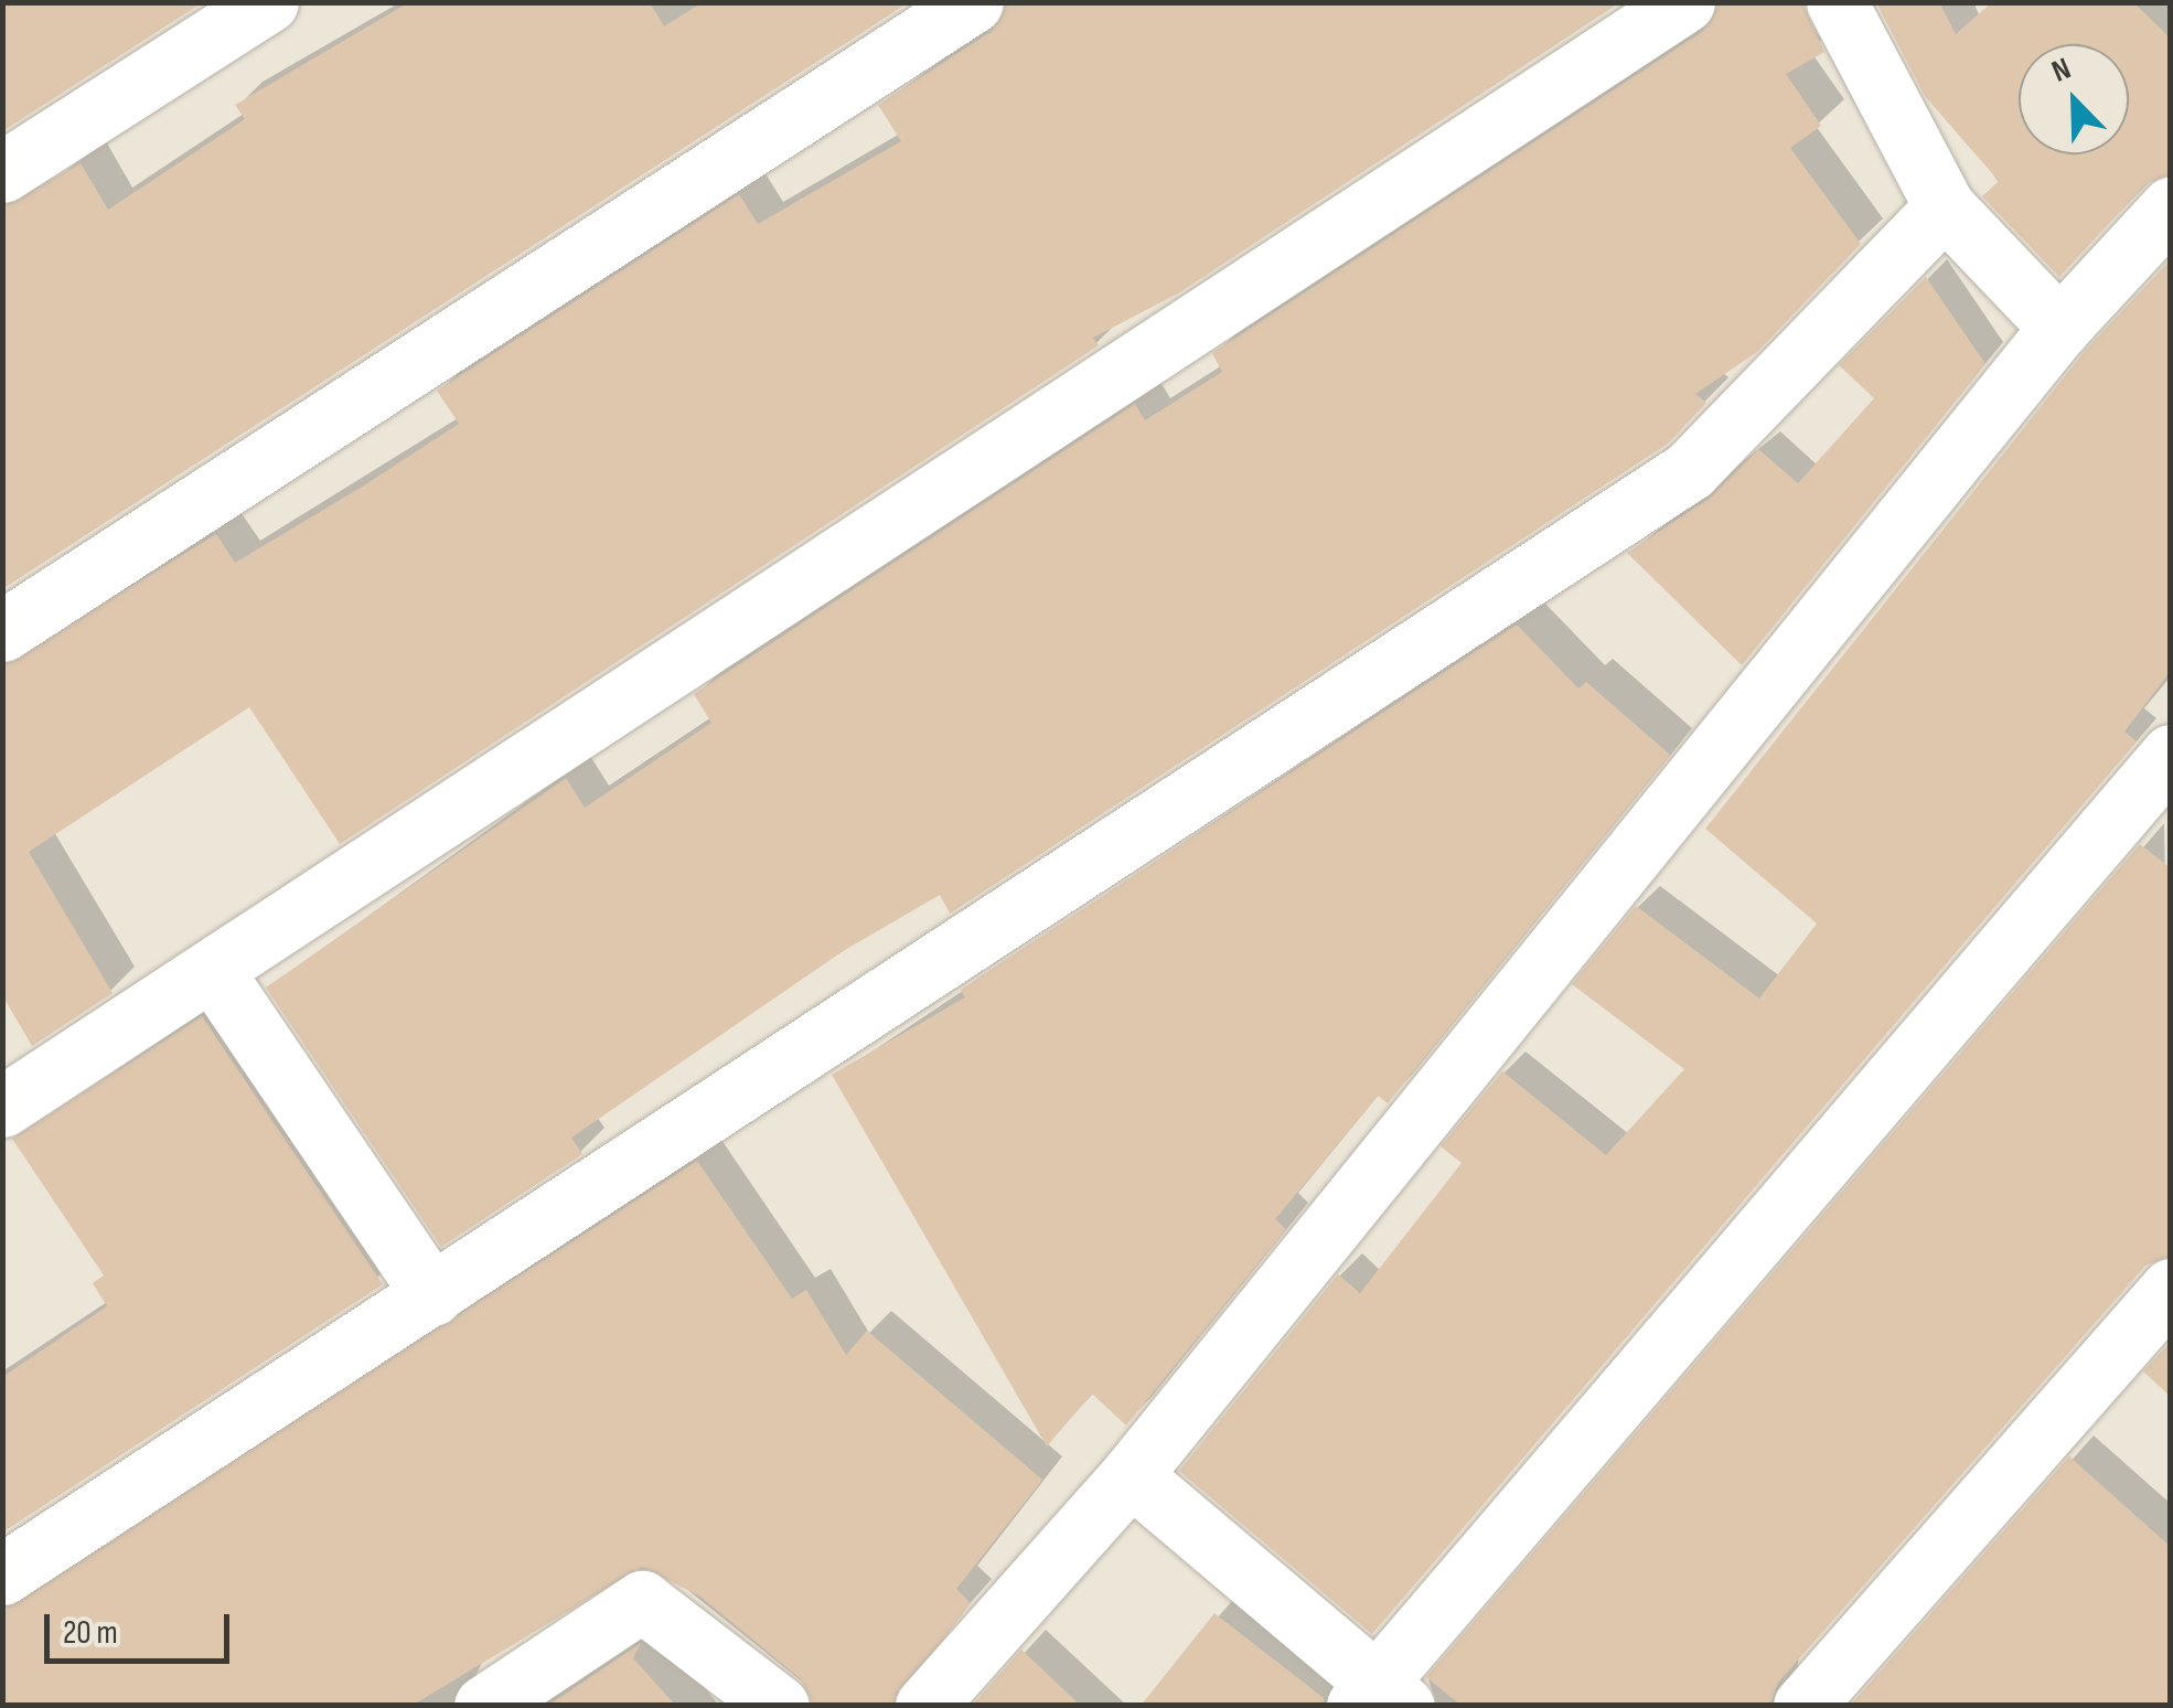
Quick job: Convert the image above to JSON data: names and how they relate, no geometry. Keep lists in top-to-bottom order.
{
  "scale_bar": "20 m",
  "north": "top left"
}
